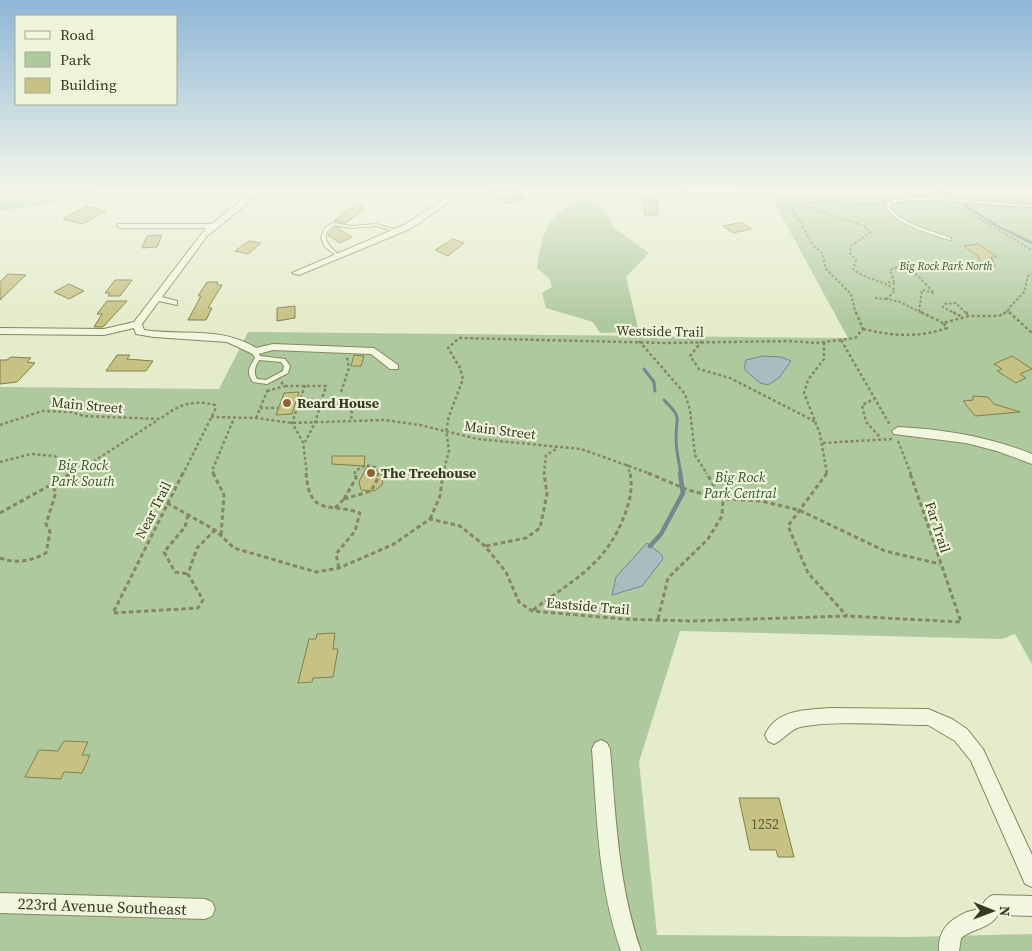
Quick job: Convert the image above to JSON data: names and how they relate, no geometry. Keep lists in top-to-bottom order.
{
  "streets": {
    "street": ["223rd Avenue Southeast"],
    "path": [
      "Westside Trail",
      "Main Street",
      "Near Trail",
      "Far Trail",
      "Eastside Trail"
    ]
  },
  "crossings": [
    ["Westside Trail", "Main Street"],
    ["Westside Trail", "Far Trail"],
    ["Main Street", "Near Trail"],
    ["Main Street", "Far Trail"],
    ["Far Trail", "Eastside Trail"]
  ],
  "parks": ["Big Rock Park North", "Big Rock Park South", "Big Rock Park Central"],
  "places": ["Reard House", "The Treehouse"],
  "house_numbers": ["1252"],
  "legend": ["Road", "Park", "Building"],
  "north": "right"
}
